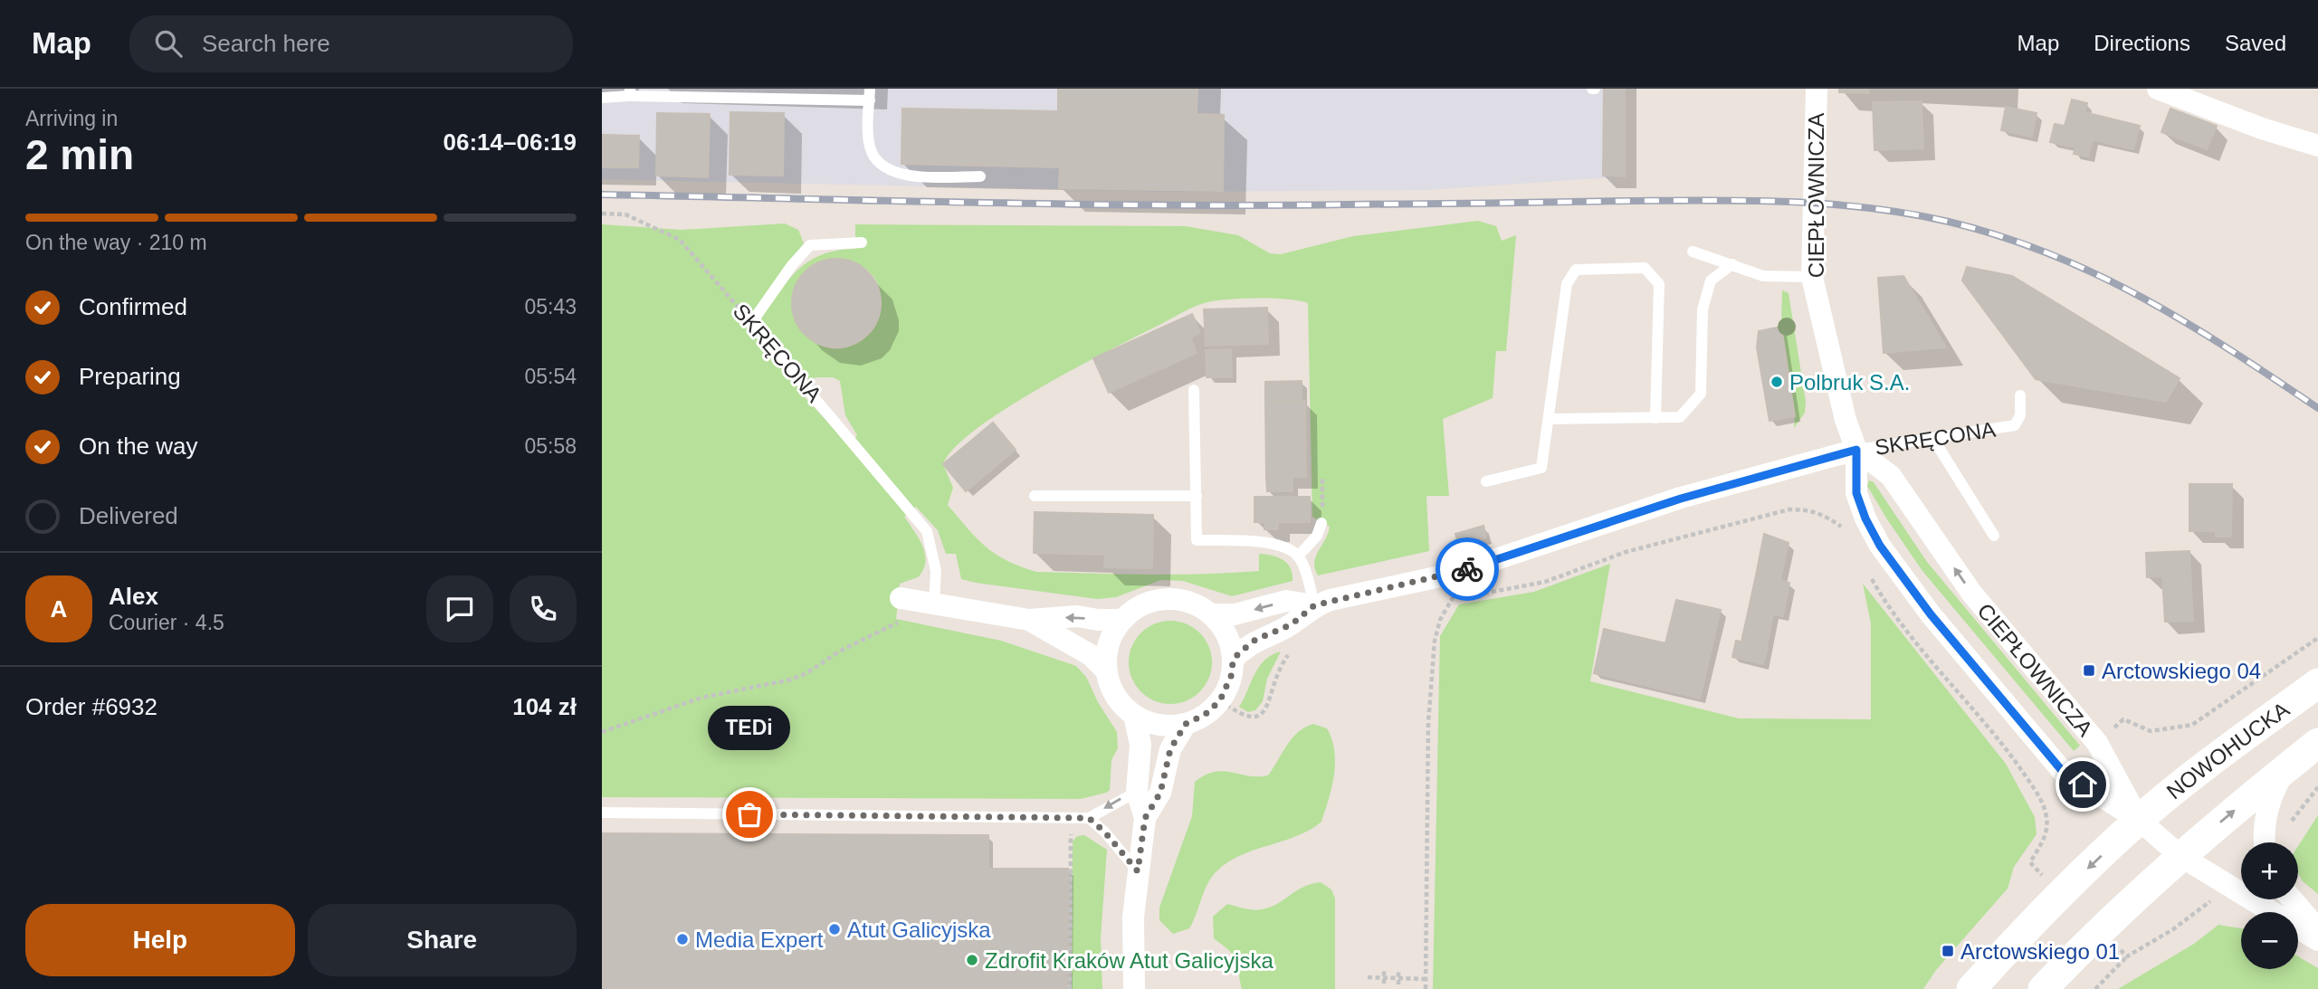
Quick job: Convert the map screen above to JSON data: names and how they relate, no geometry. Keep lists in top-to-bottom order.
{
  "streets": {
    "main road": ["NOWOHUCKA"],
    "street": ["CIEPŁOWNICZA", "SKRĘCONA"]
  },
  "crossings": [
    ["CIEPŁOWNICZA", "SKRĘCONA"],
    ["CIEPŁOWNICZA", "NOWOHUCKA"]
  ],
  "places": {
    "other": [
      "Polbruk S.A.",
      "TEDi",
      "Atut Galicyjska",
      "Media Expert",
      "Zdrofit Kraków Atut Galicyjska"
    ],
    "transit": ["Arctowskiego 04", "Arctowskiego 01"]
  },
  "page": {
    "header": "Map",
    "search": "Search here",
    "nav": ["Map", "Directions", "Saved"],
    "heading": ["2 min", "Arriving in", "06:14–06:19"],
    "panel": [
      "Alex",
      "Courier · 4.5",
      "Order #6932",
      "104 zł"
    ],
    "bar": "On the way · 210 m",
    "list": [
      ["Confirmed", "05:43"],
      ["Preparing", "05:54"],
      ["On the way", "05:58"],
      "Delivered"
    ],
    "round": "A",
    "bubble": "TEDi",
    "map_buttons": ["+", "−"],
    "buttons": ["Help", "Share"]
  }
}
